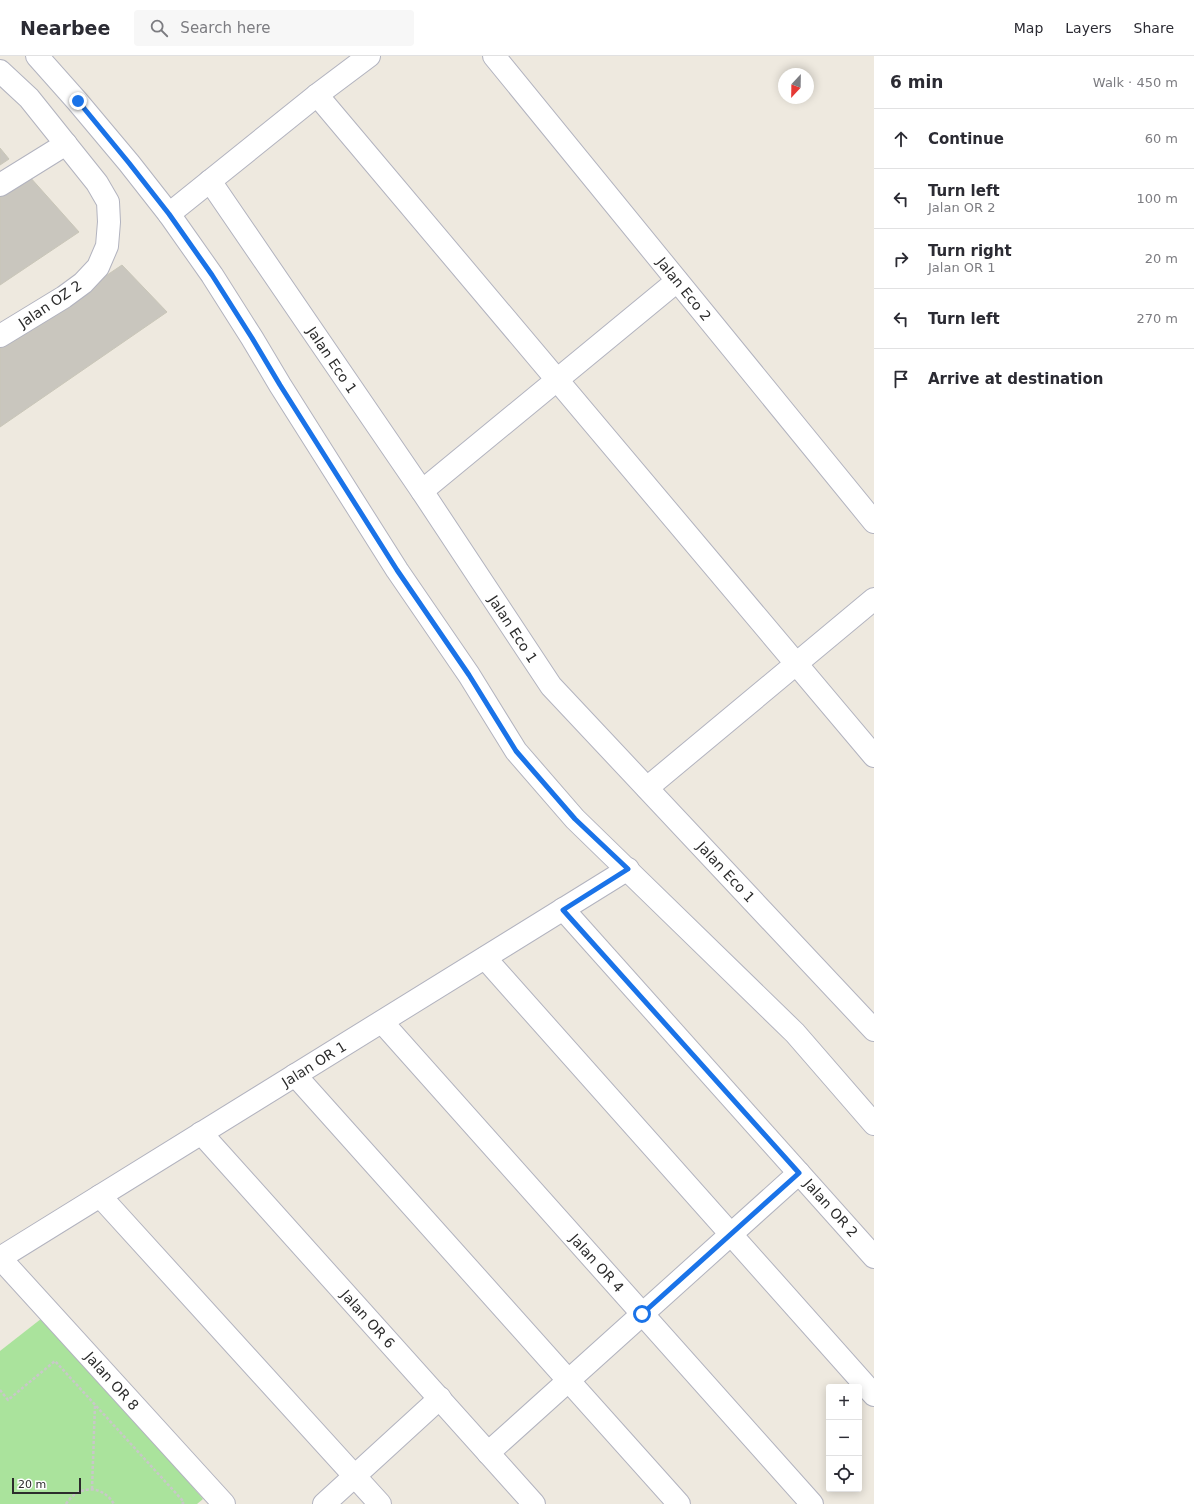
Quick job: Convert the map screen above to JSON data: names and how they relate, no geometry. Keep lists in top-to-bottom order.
{
  "streets": {
    "street": [
      "Jalan Eco 2",
      "Jalan OZ 2",
      "Jalan Eco 1",
      "Jalan OR 1",
      "Jalan OR 2",
      "Jalan OR 4",
      "Jalan OR 6",
      "Jalan OR 8"
    ]
  },
  "crossings": [
    ["Jalan OR 1", "Jalan OR 2"],
    ["Jalan OR 1", "Jalan OR 4"],
    ["Jalan OR 1", "Jalan OR 6"],
    ["Jalan OR 1", "Jalan OR 8"]
  ],
  "scale_bar": "20 m",
  "north": "bottom",
  "page": {
    "header": "Nearbee",
    "search": "Search here",
    "nav": ["Map", "Layers", "Share"],
    "heading": ["6 min", "Walk · 450 m"],
    "list": [
      ["Continue", "60 m"],
      ["Turn left", "Jalan OR 2", "100 m"],
      ["Turn right", "Jalan OR 1", "20 m"],
      ["Turn left", "270 m"],
      "Arrive at destination"
    ],
    "map_buttons": ["+", "−"],
    "scale": "20 m"
  }
}
